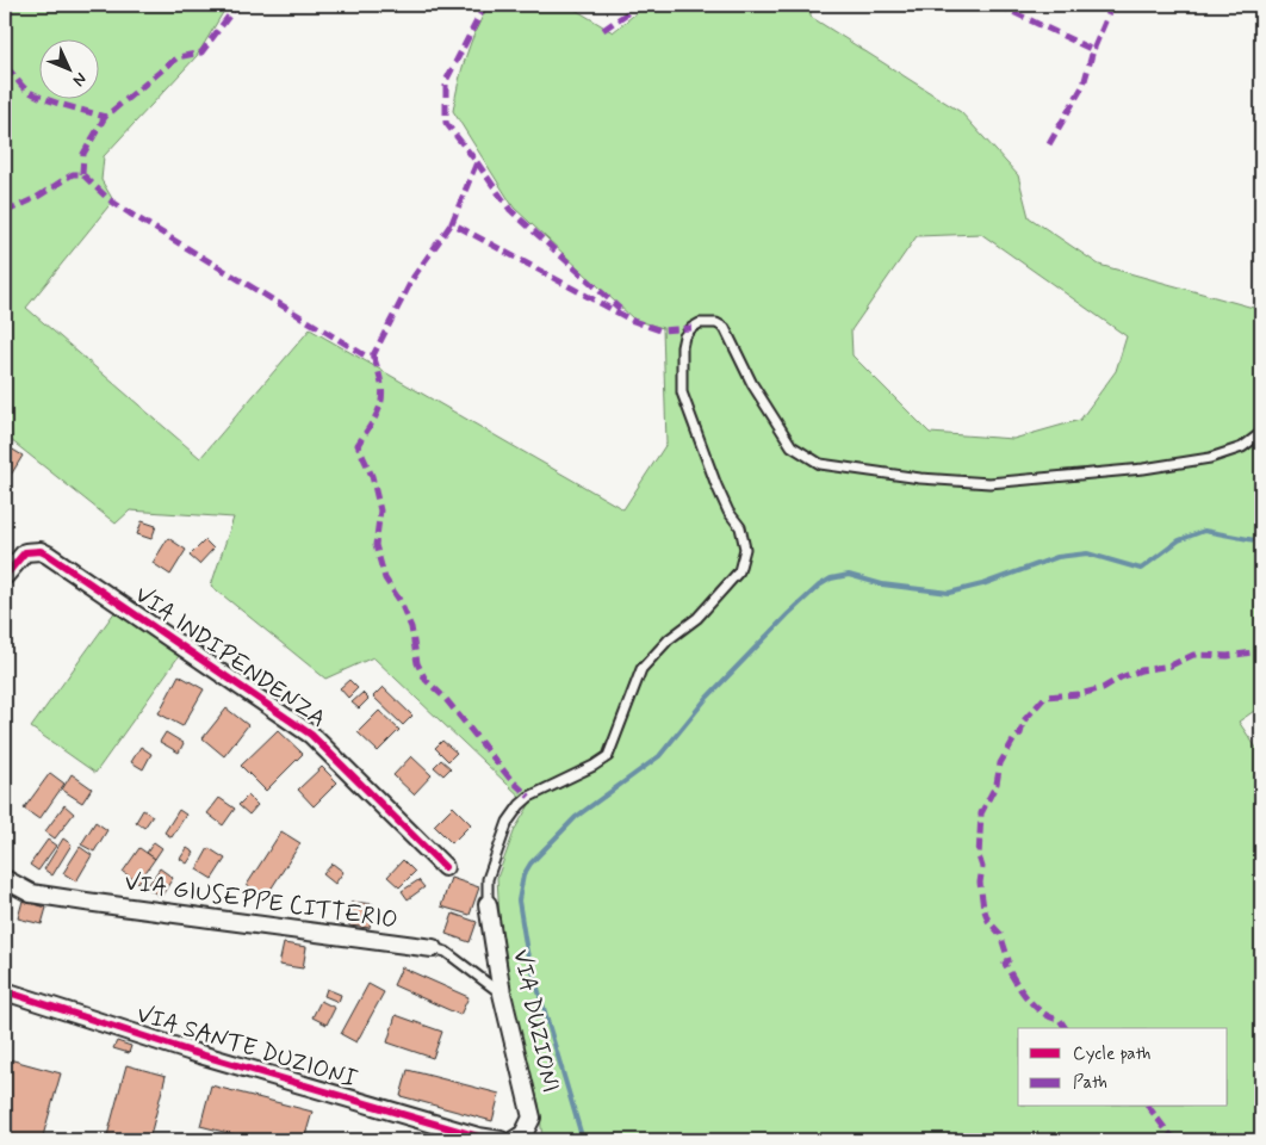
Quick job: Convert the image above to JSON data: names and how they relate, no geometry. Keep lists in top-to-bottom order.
{
  "streets": {
    "street": [
      "VIA INDIPENDENZA",
      "VIA GIUSEPPE CITTERIO",
      "VIA DUZIONI",
      "VIA SANTE DUZIONI"
    ]
  },
  "crossings": [
    ["VIA GIUSEPPE CITTERIO", "VIA DUZIONI"]
  ],
  "legend": ["Cycle path", "Path"],
  "north": "bottom right"
}
